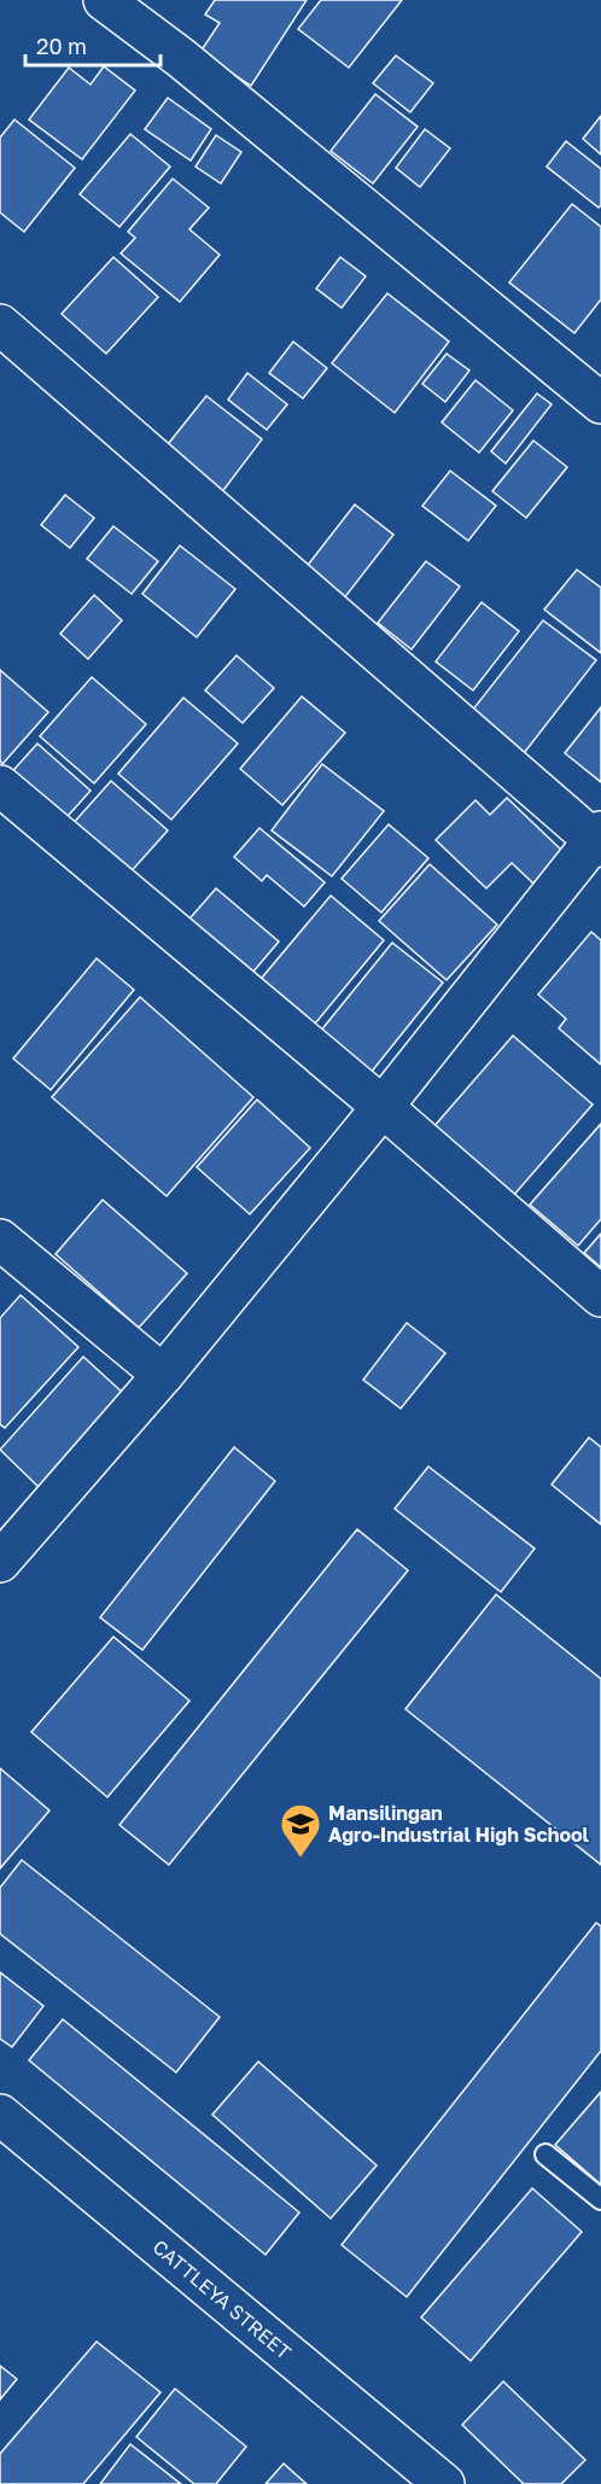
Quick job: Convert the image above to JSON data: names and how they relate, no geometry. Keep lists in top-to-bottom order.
{
  "streets": {
    "street": ["CATTLEYA STREET"]
  },
  "places": {
    "school or university": ["Mansilingan Agro-Industrial High School"]
  },
  "scale_bar": "20 m"
}
